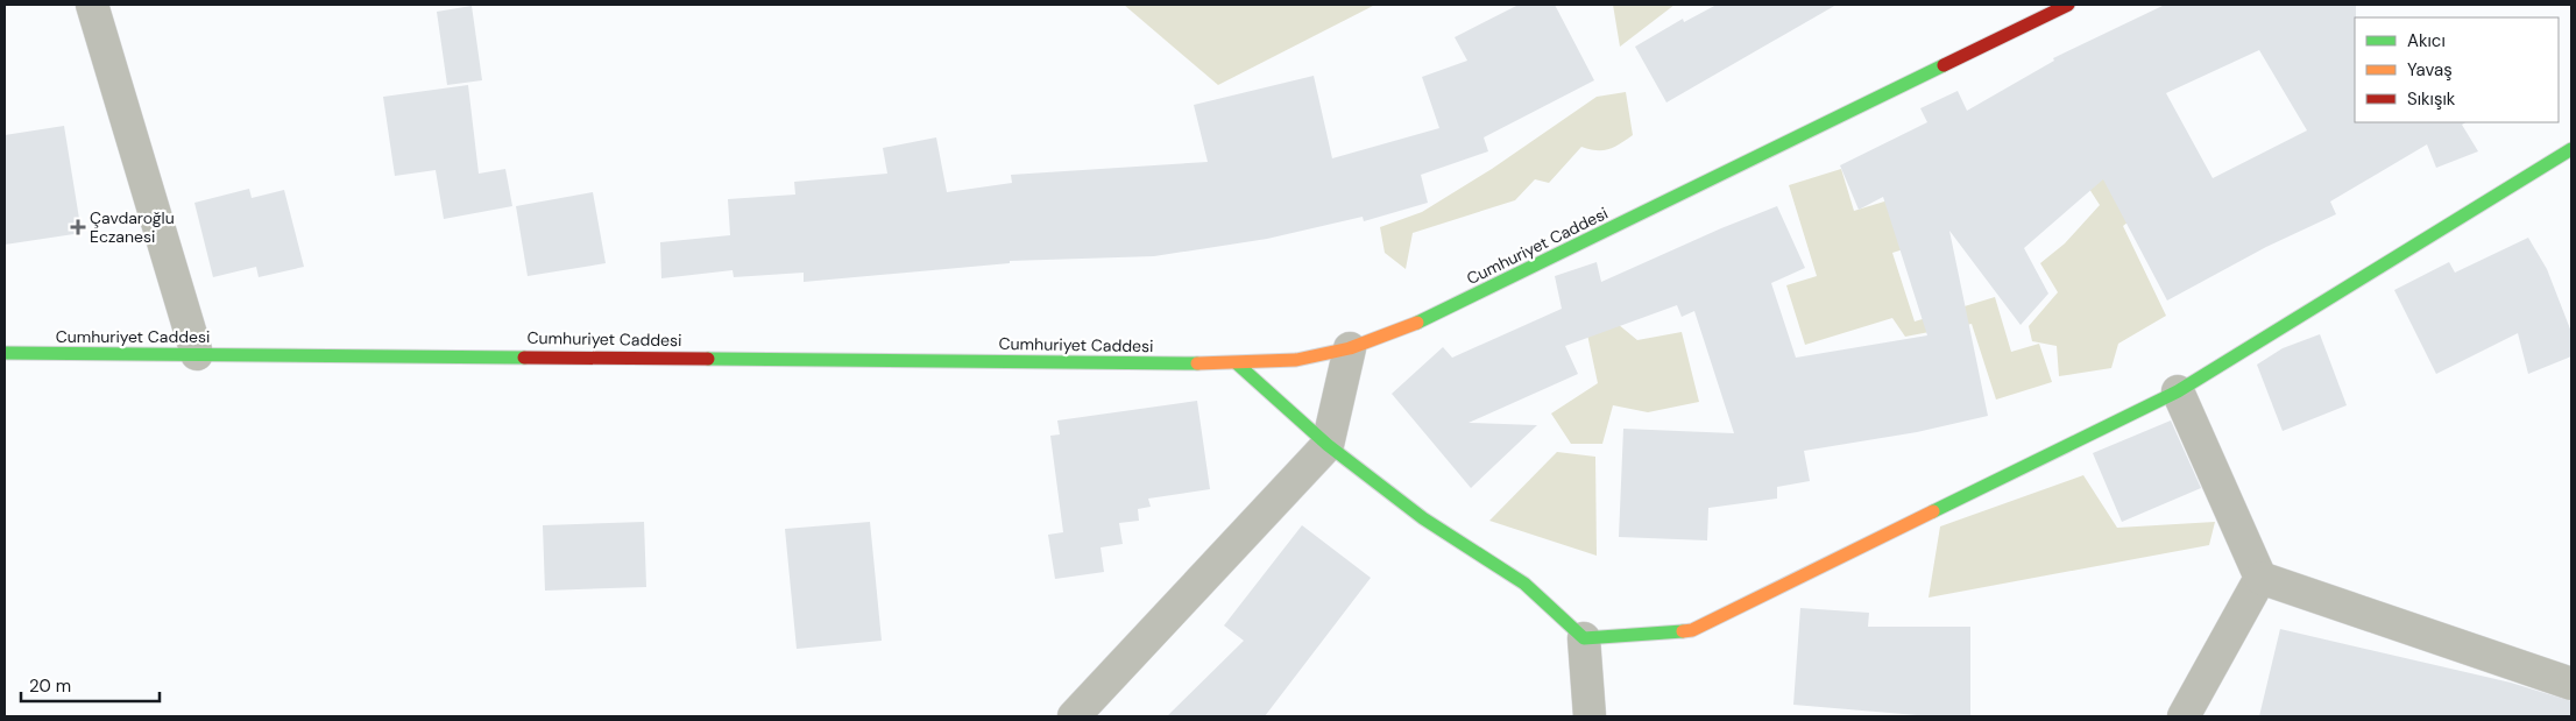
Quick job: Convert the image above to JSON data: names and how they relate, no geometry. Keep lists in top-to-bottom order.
{
  "streets": {
    "main road": ["Cumhuriyet Caddesi"]
  },
  "places": {
    "health": ["Çavdaroğlu Eczanesi"]
  },
  "legend": ["Akıcı", "Yavaş", "Sıkışık"],
  "scale_bar": "20 m"
}
